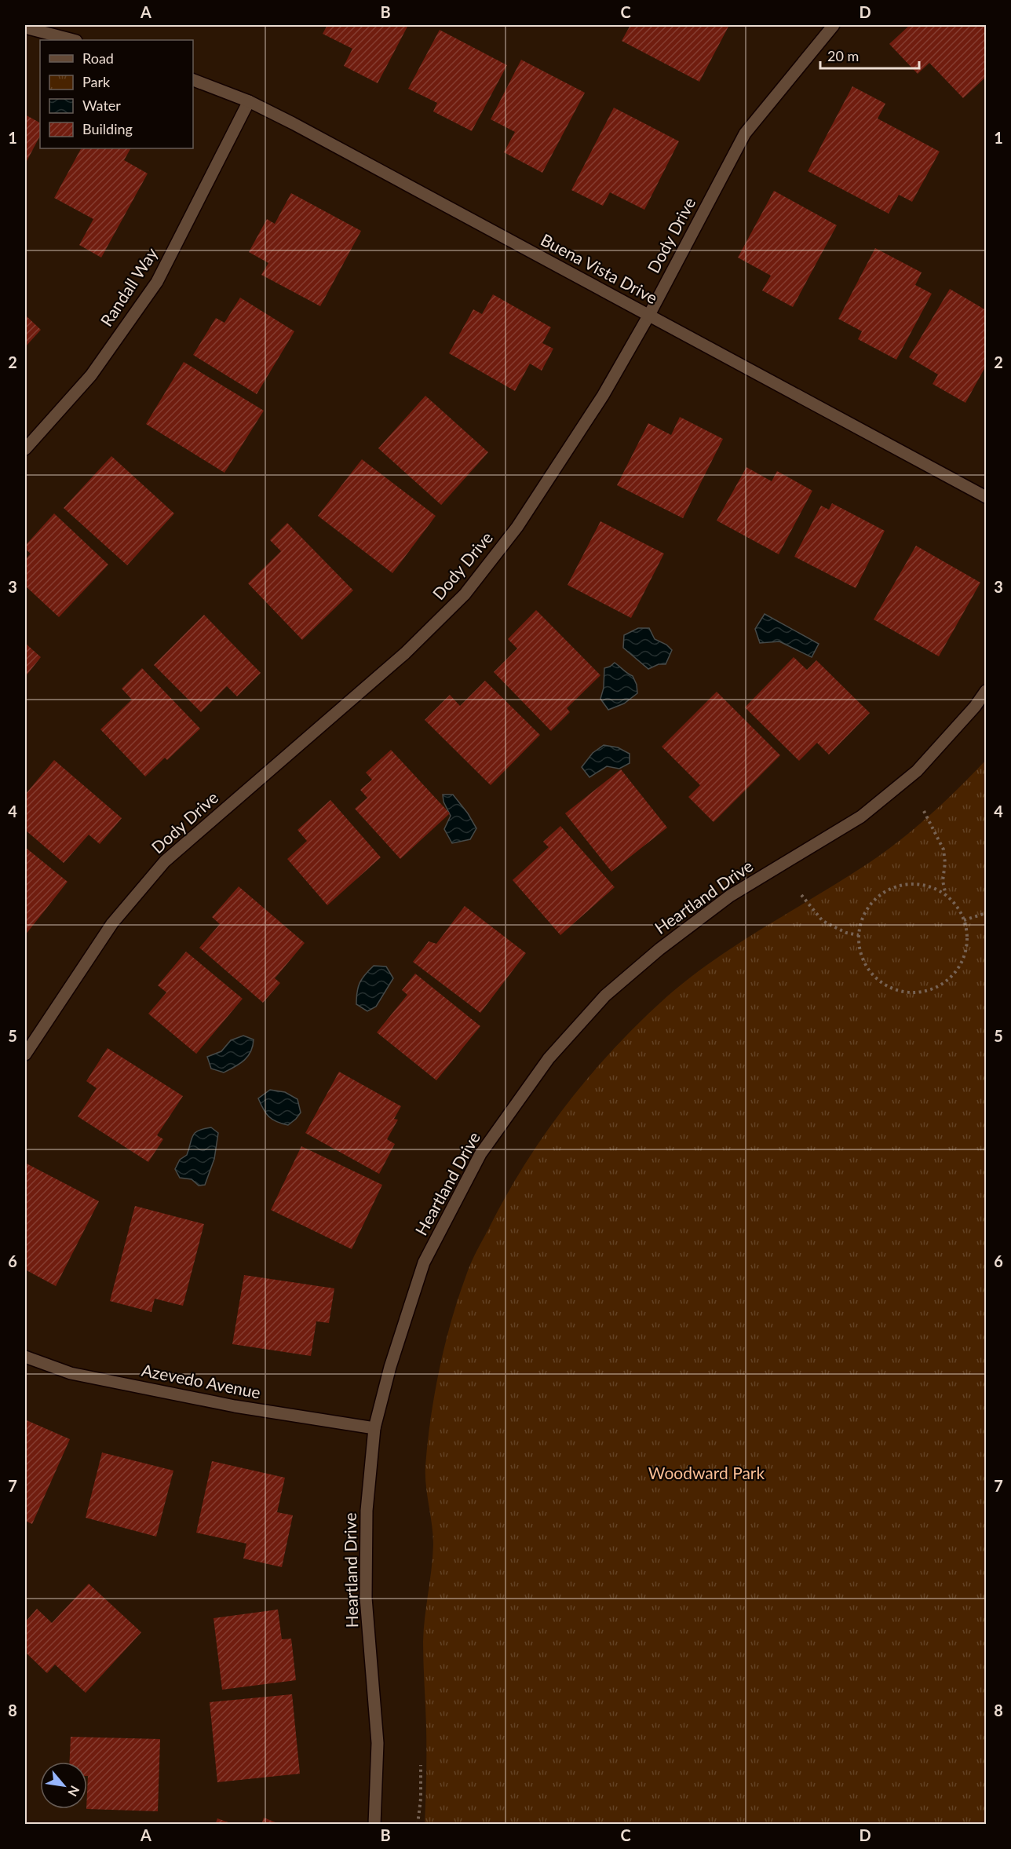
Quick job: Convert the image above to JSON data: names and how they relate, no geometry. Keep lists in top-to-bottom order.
{
  "streets": {
    "street": [
      "Dody Drive",
      "Buena Vista Drive",
      "Randall Way",
      "Heartland Drive",
      "Azevedo Avenue"
    ]
  },
  "crossings": [
    ["Dody Drive", "Buena Vista Drive"],
    ["Buena Vista Drive", "Randall Way"],
    ["Heartland Drive", "Azevedo Avenue"]
  ],
  "parks": ["Woodward Park"],
  "legend": [
    "Road",
    "Park",
    "Water",
    "Building"
  ],
  "scale_bar": "20 m",
  "north": "bottom right",
  "grid": {
    "columns": [
      "A",
      "B",
      "C",
      "D"
    ],
    "rows": [
      "1",
      "2",
      "3",
      "4",
      "5",
      "6",
      "7",
      "8"
    ]
  }
}
